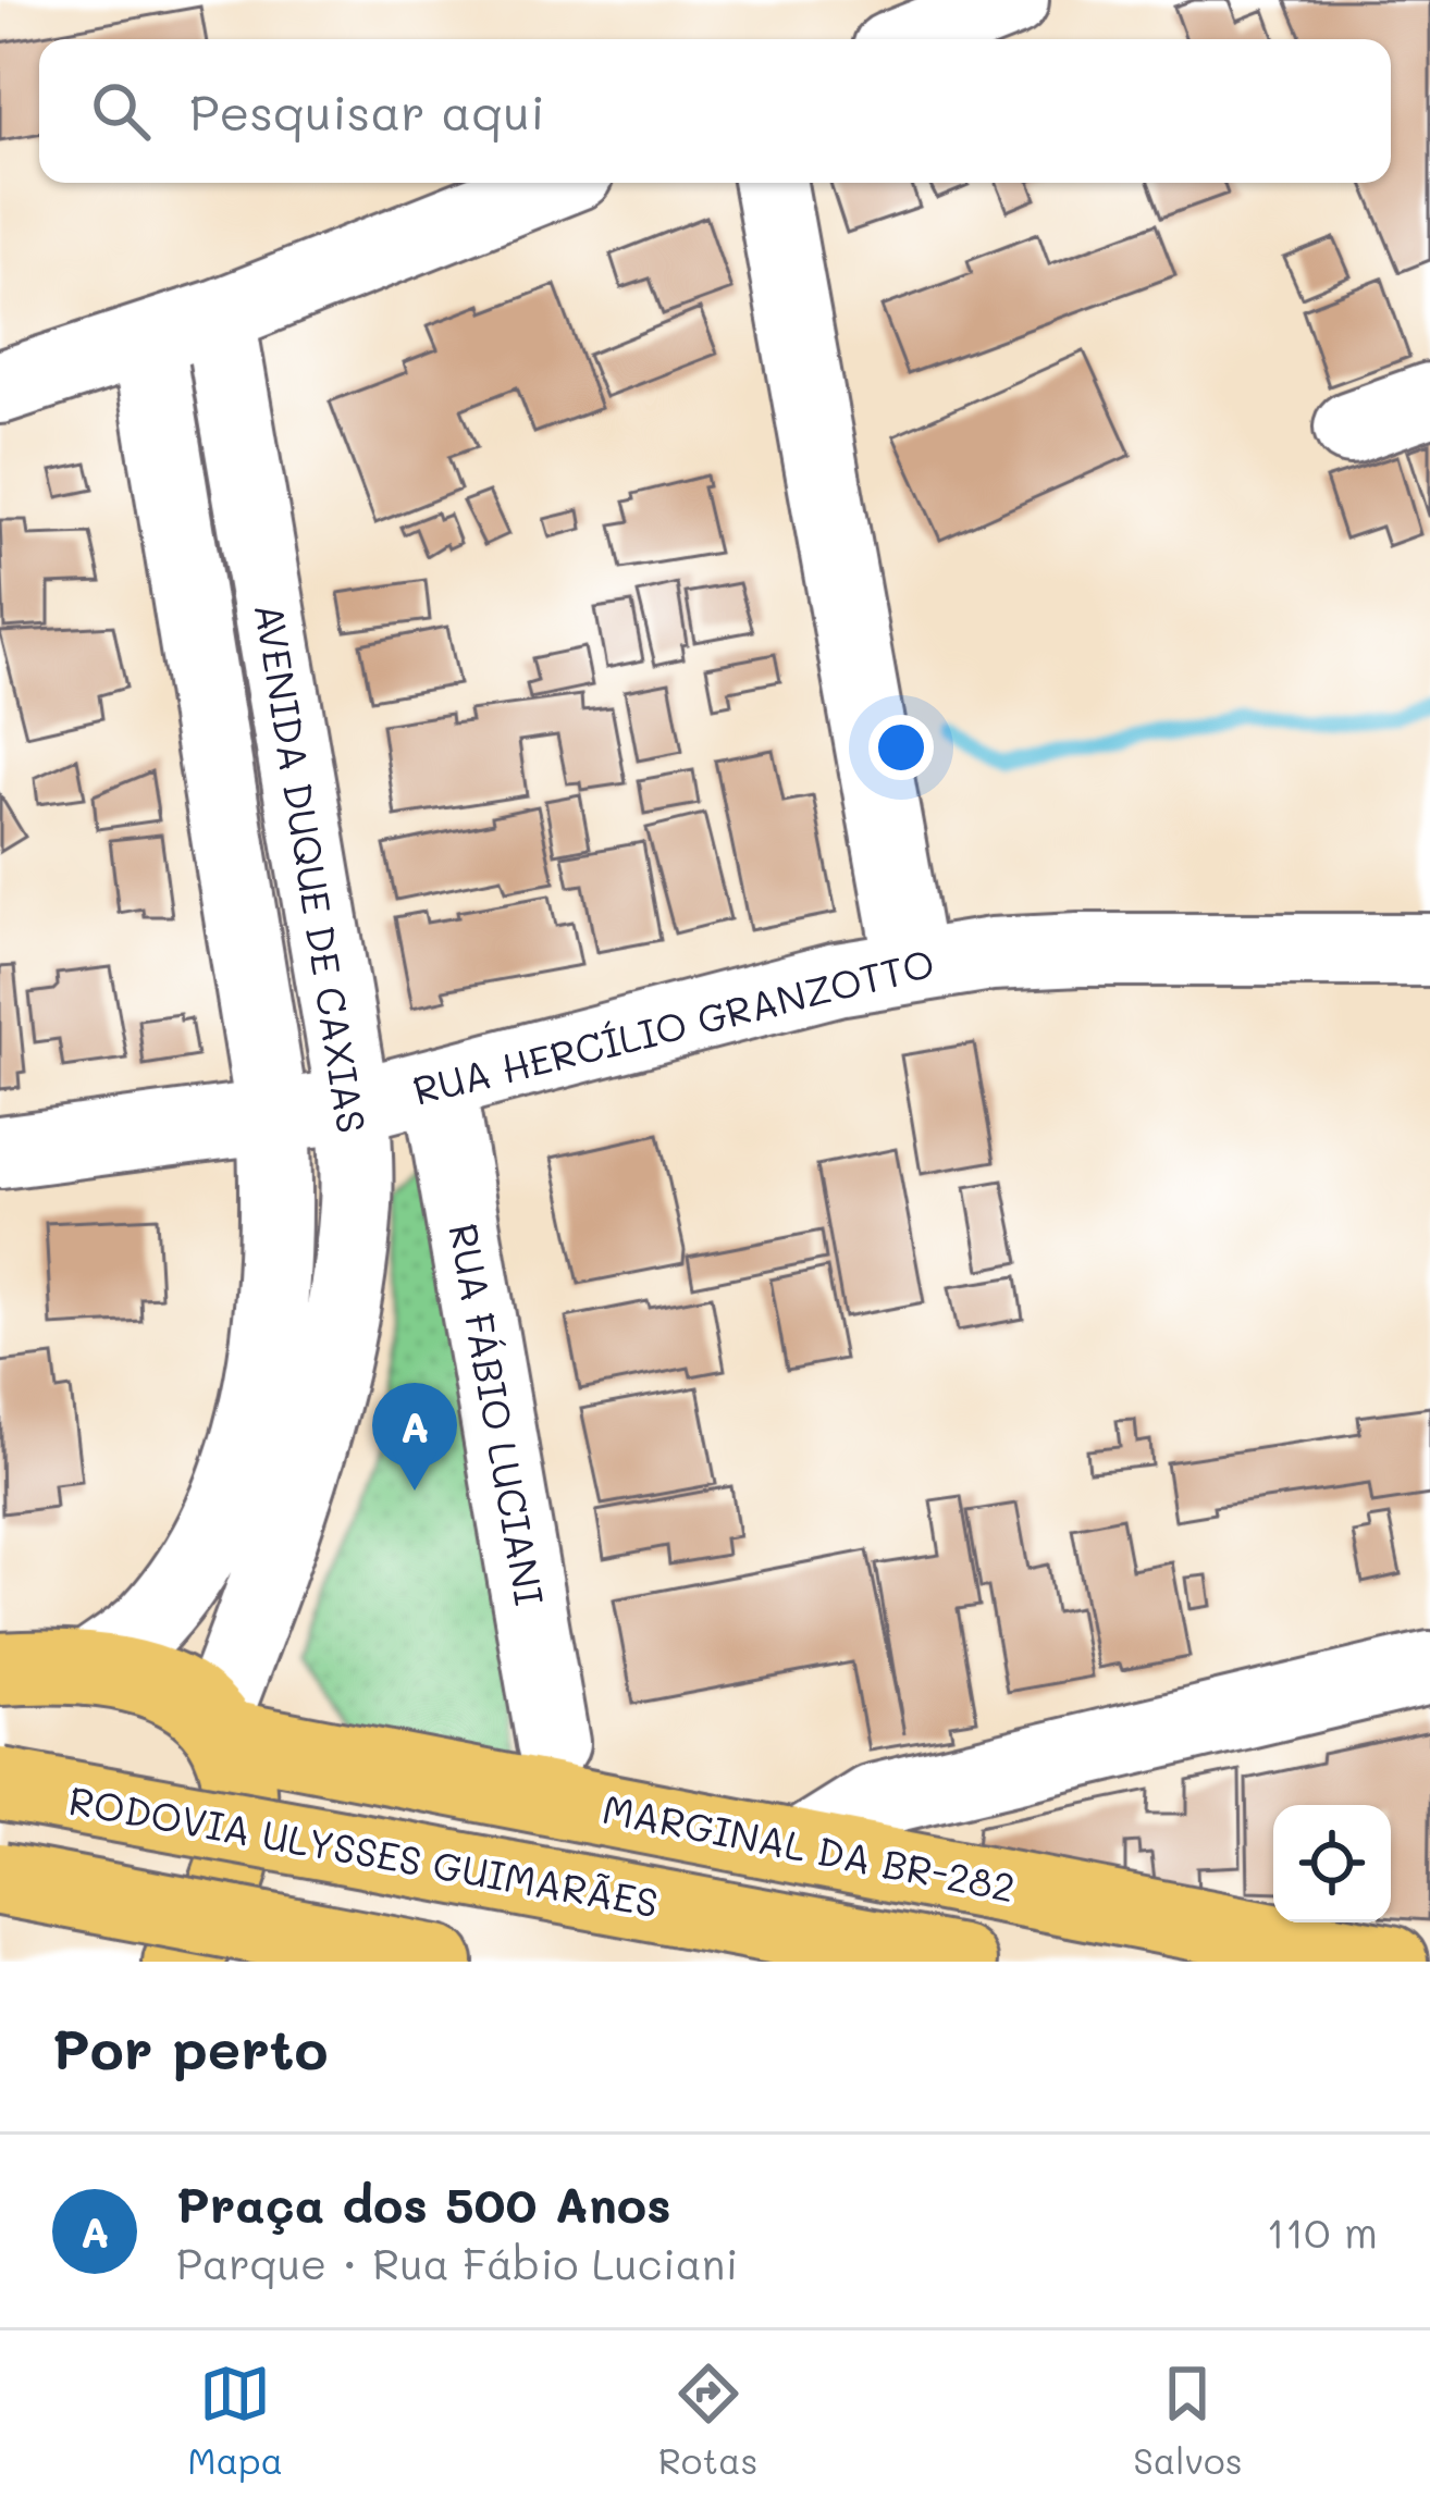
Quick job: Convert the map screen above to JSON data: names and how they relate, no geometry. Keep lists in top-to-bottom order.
{
  "streets": {
    "main road": ["MARGINAL DA BR-282", "RODOVIA ULYSSES GUIMARÃES"],
    "street": ["AVENIDA DUQUE DE CAXIAS", "RUA HERCÍLIO GRANZOTTO", "RUA FÁBIO LUCIANI"]
  },
  "crossings": [
    ["AVENIDA DUQUE DE CAXIAS", "RUA HERCÍLIO GRANZOTTO"],
    ["AVENIDA DUQUE DE CAXIAS", "MARGINAL DA BR-282"],
    ["RUA HERCÍLIO GRANZOTTO", "RUA FÁBIO LUCIANI"]
  ],
  "page": {
    "search": "Pesquisar aqui",
    "pins": "A",
    "heading": "Por perto",
    "list": [
      {
        "mark": "A",
        "name": "Praça dos 500 Anos",
        "note": "Parque · Rua Fábio Luciani",
        "value": "110 m"
      }
    ],
    "nav": ["Mapa", "Rotas", "Salvos"]
  }
}
